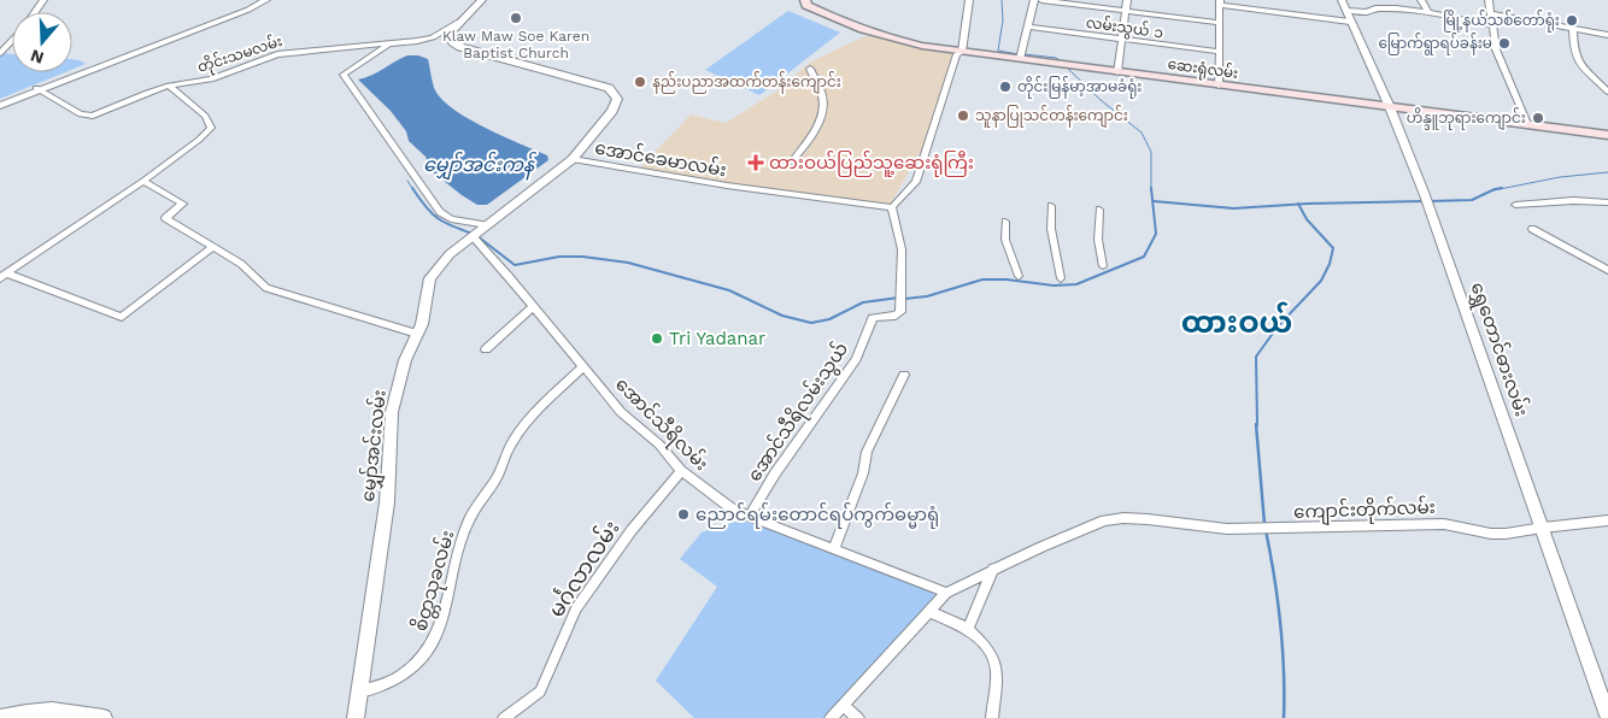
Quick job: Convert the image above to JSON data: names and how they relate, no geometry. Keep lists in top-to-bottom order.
{
  "streets": {
    "main road": ["ဆေးရုံလမ်း"],
    "street": [
      "လမ်းသွယ် ၁",
      "တိုင်းသမလမ်း",
      "အောင်ခေမာလမ်း",
      "ရွှေတောင်ဓားလမ်း",
      "အောင်သီရိလမ်းသွယ်",
      "အောင်သီရိလမ်း",
      "မျှော်အင်းလမ်း",
      "ကျောင်းတိုက်လမ်း",
      "မင်္ဂလာလမ်း",
      "စိတ္တသုခလမ်း"
    ]
  },
  "crossings": [
    ["တိုင်းသမလမ်း", "မျှော်အင်းလမ်း"],
    ["ဆေးရုံလမ်း", "ရွှေတောင်ဓားလမ်း"],
    ["အောင်ခေမာလမ်း", "အောင်သီရိလမ်းသွယ်"],
    ["အောင်ခေမာလမ်း", "မျှော်အင်းလမ်း"],
    ["ရွှေတောင်ဓားလမ်း", "ကျောင်းတိုက်လမ်း"],
    ["အောင်သီရိလမ်းသွယ်", "အောင်သီရိလမ်း"],
    ["အောင်သီရိလမ်း", "မျှော်အင်းလမ်း"],
    ["အောင်သီရိလမ်း", "ကျောင်းတိုက်လမ်း"],
    ["အောင်သီရိလမ်း", "မင်္ဂလာလမ်း"],
    ["အောင်သီရိလမ်း", "စိတ္တသုခလမ်း"],
    ["မျှော်အင်းလမ်း", "စိတ္တသုခလမ်း"]
  ],
  "districts": ["ထားဝယ်"],
  "water": ["မျှော်အင်းကန်"],
  "places": {
    "other": [
      "Klaw Maw Soe Karen Baptist Church",
      "မြို့နယ်သစ်တော်ရုံး",
      "မြောက်ရွာရပ်ခန်းမ",
      "နည်းပညာအထက်တန်းကျောင်း",
      "တိုင်းမြန်မာ့အာမခံရုံး",
      "သူနာပြုသင်တန်းကျောင်း",
      "ဟိန္ဒူဘုရားကျောင်း",
      "Tri Yadanar",
      "ညောင်ရမ်းတောင်ရပ်ကွက်ဓမ္မာရုံ"
    ],
    "health": ["ထားဝယ်ပြည်သူ့ဆေးရုံကြီး"]
  },
  "north": "bottom"
}
